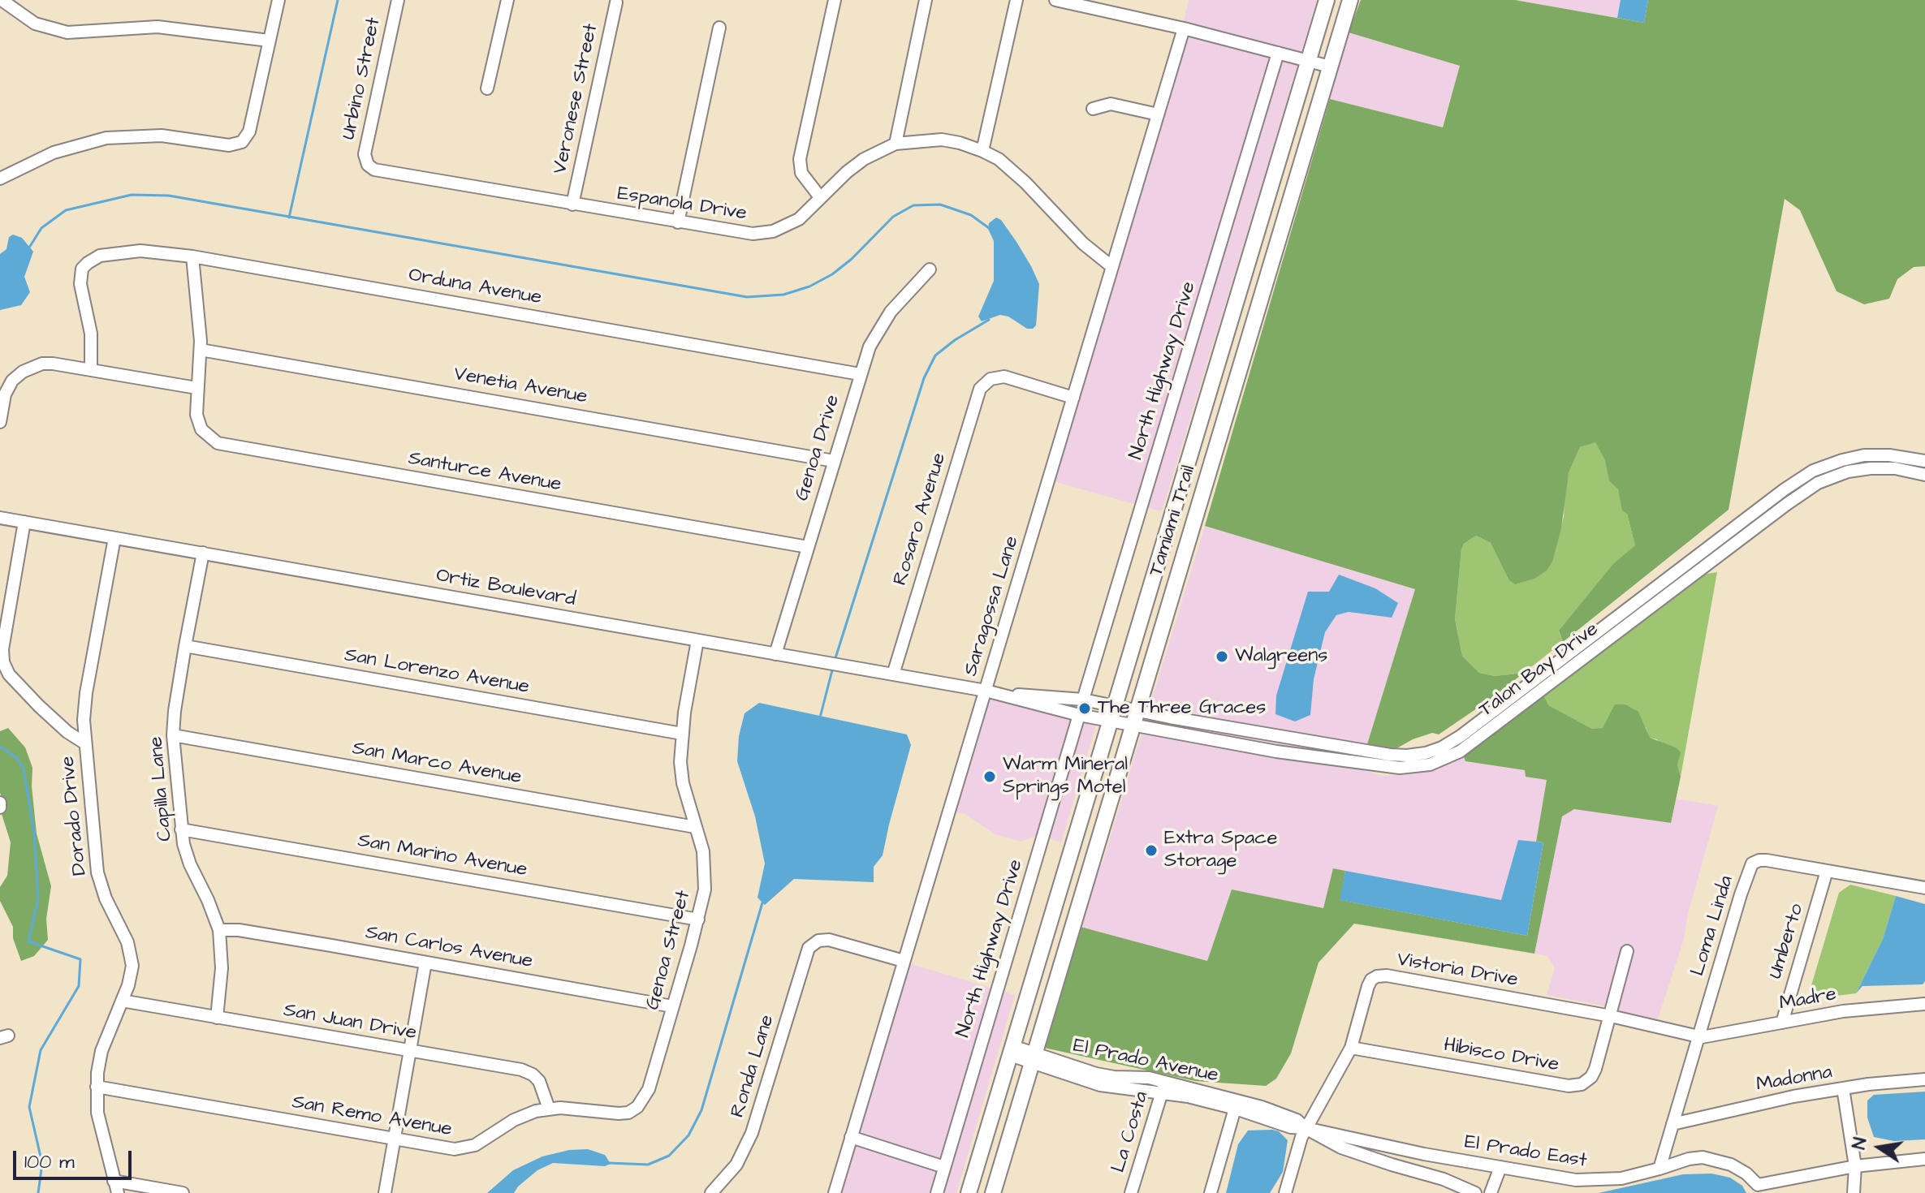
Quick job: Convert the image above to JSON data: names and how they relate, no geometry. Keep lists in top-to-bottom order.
{
  "streets": {
    "main road": ["Tamiami Trail"],
    "street": [
      "Urbino Street",
      "Veronese Street",
      "Espanola Drive",
      "Orduna Avenue",
      "North Highway Drive",
      "Venetia Avenue",
      "Genoa Drive",
      "Santurce Avenue",
      "Rosaro Avenue",
      "Ortiz Boulevard",
      "Saragossa Lane",
      "Talon Bay Drive",
      "San Lorenzo Avenue",
      "San Marco Avenue",
      "Capilla Lane",
      "Dorado Drive",
      "San Marino Avenue",
      "Loma Linda",
      "Umberto",
      "San Carlos Avenue",
      "Genoa Street",
      "Vistoria Drive",
      "Madre",
      "San Juan Drive",
      "Hibisco Drive",
      "El Prado Avenue",
      "Ronda Lane",
      "Madonna",
      "San Remo Avenue",
      "La Costa",
      "El Prado East"
    ]
  },
  "crossings": [
    ["Urbino Street", "Espanola Drive"],
    ["Veronese Street", "Espanola Drive"],
    ["Espanola Drive", "Saragossa Lane"],
    ["Orduna Avenue", "Genoa Drive"],
    ["Orduna Avenue", "Santurce Avenue"],
    ["North Highway Drive", "Ortiz Boulevard"],
    ["Venetia Avenue", "Genoa Drive"],
    ["Venetia Avenue", "Santurce Avenue"],
    ["Genoa Drive", "Santurce Avenue"],
    ["Genoa Drive", "Ortiz Boulevard"],
    ["Rosaro Avenue", "Ortiz Boulevard"],
    ["Rosaro Avenue", "Saragossa Lane"],
    ["Tamiami Trail", "Ortiz Boulevard"],
    ["Tamiami Trail", "Talon Bay Drive"],
    ["Tamiami Trail", "El Prado Avenue"],
    ["Ortiz Boulevard", "Saragossa Lane"],
    ["Ortiz Boulevard", "Capilla Lane"],
    ["Ortiz Boulevard", "Dorado Drive"],
    ["Ortiz Boulevard", "Genoa Street"],
    ["Saragossa Lane", "Ronda Lane"],
    ["San Lorenzo Avenue", "Capilla Lane"],
    ["San Lorenzo Avenue", "Genoa Street"],
    ["San Marco Avenue", "Capilla Lane"],
    ["San Marco Avenue", "Genoa Street"],
    ["Capilla Lane", "San Marino Avenue"],
    ["Capilla Lane", "San Carlos Avenue"],
    ["Capilla Lane", "San Juan Drive"],
    ["Dorado Drive", "San Juan Drive"],
    ["Dorado Drive", "San Remo Avenue"],
    ["San Marino Avenue", "Genoa Street"],
    ["Loma Linda", "Umberto"],
    ["Loma Linda", "Vistoria Drive"],
    ["Loma Linda", "Madre"],
    ["Loma Linda", "Madonna"],
    ["Loma Linda", "El Prado East"],
    ["Umberto", "Madre"],
    ["San Carlos Avenue", "Genoa Street"],
    ["Genoa Street", "San Remo Avenue"],
    ["Vistoria Drive", "Madre"],
    ["Vistoria Drive", "Hibisco Drive"],
    ["Vistoria Drive", "El Prado Avenue"],
    ["Vistoria Drive", "El Prado East"],
    ["San Juan Drive", "San Remo Avenue"],
    ["El Prado Avenue", "La Costa"],
    ["El Prado Avenue", "El Prado East"]
  ],
  "places": [
    "Walgreens",
    "The Three Graces",
    "Warm Mineral Springs Motel",
    "Extra Space Storage"
  ],
  "scale_bar": "100 m",
  "north": "left"
}
